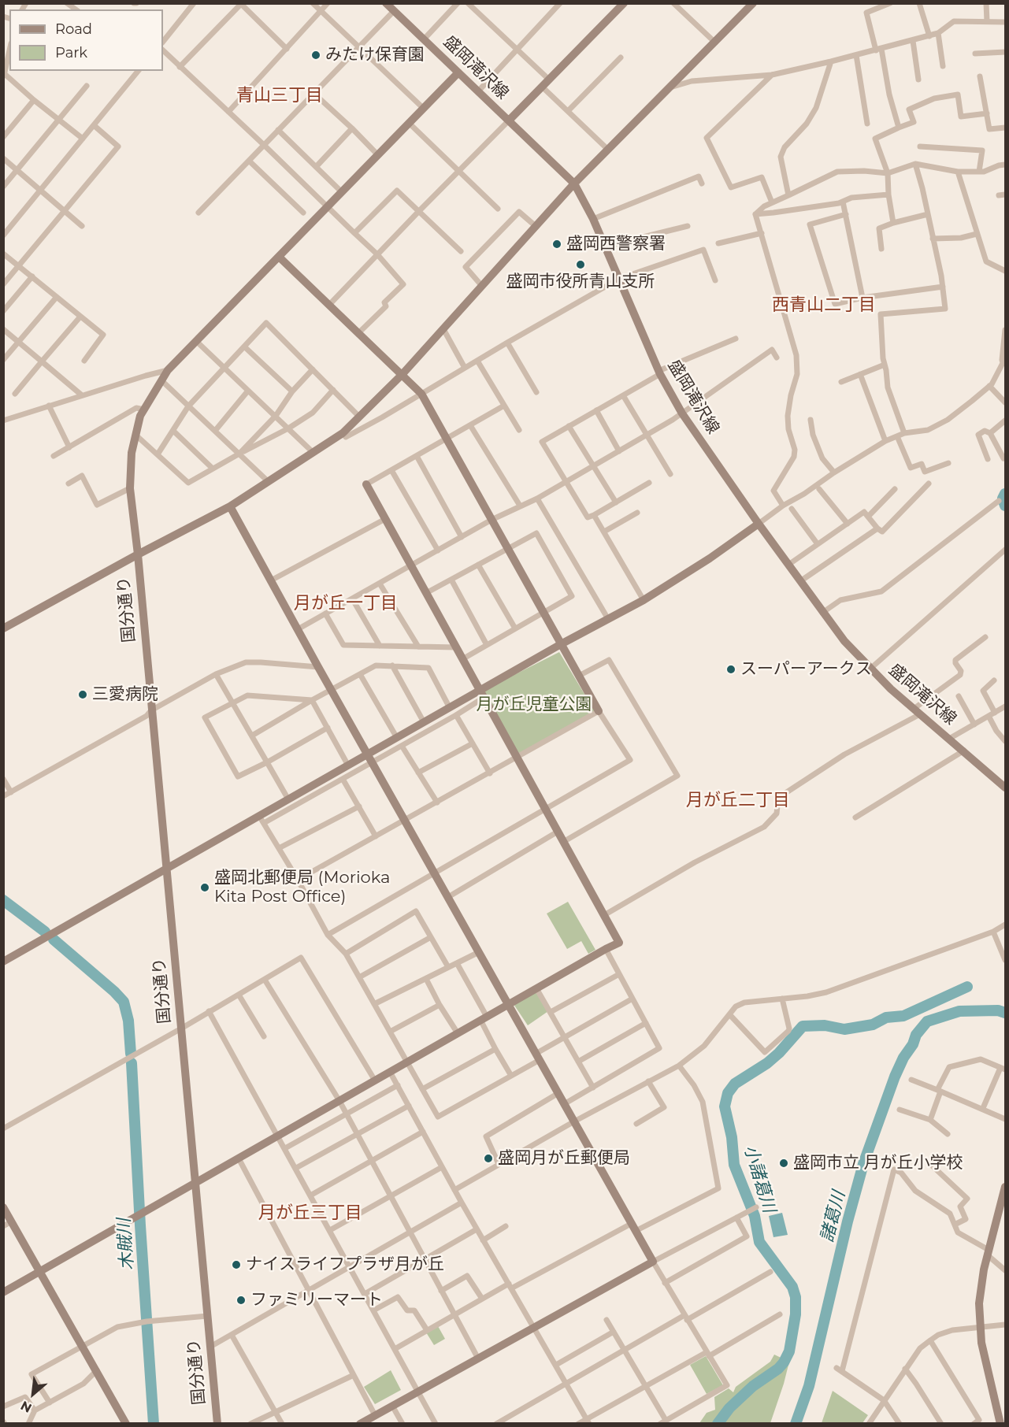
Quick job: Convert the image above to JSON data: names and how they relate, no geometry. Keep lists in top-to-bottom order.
{
  "streets": {
    "street": ["盛岡滝沢線", "国分通り"]
  },
  "crossings": [
    ["盛岡滝沢線", "国分通り"]
  ],
  "districts": [
    "青山三丁目",
    "西青山二丁目",
    "月が丘一丁目",
    "月が丘二丁目",
    "月が丘三丁目"
  ],
  "water": ["小諸葛川", "諸葛川", "木賊川"],
  "parks": ["月が丘児童公園"],
  "places": [
    "みたけ保育園",
    "盛岡西警察署",
    "盛岡市役所青山支所",
    "スーパーアークス",
    "三愛病院",
    "盛岡北郵便局 (Morioka Kita Post Office)",
    "盛岡月が丘郵便局",
    "盛岡市立 月が丘小学校",
    "ナイスライフプラザ月が丘",
    "ファミリーマート"
  ],
  "legend": ["Road", "Park"],
  "north": "bottom left"
}
